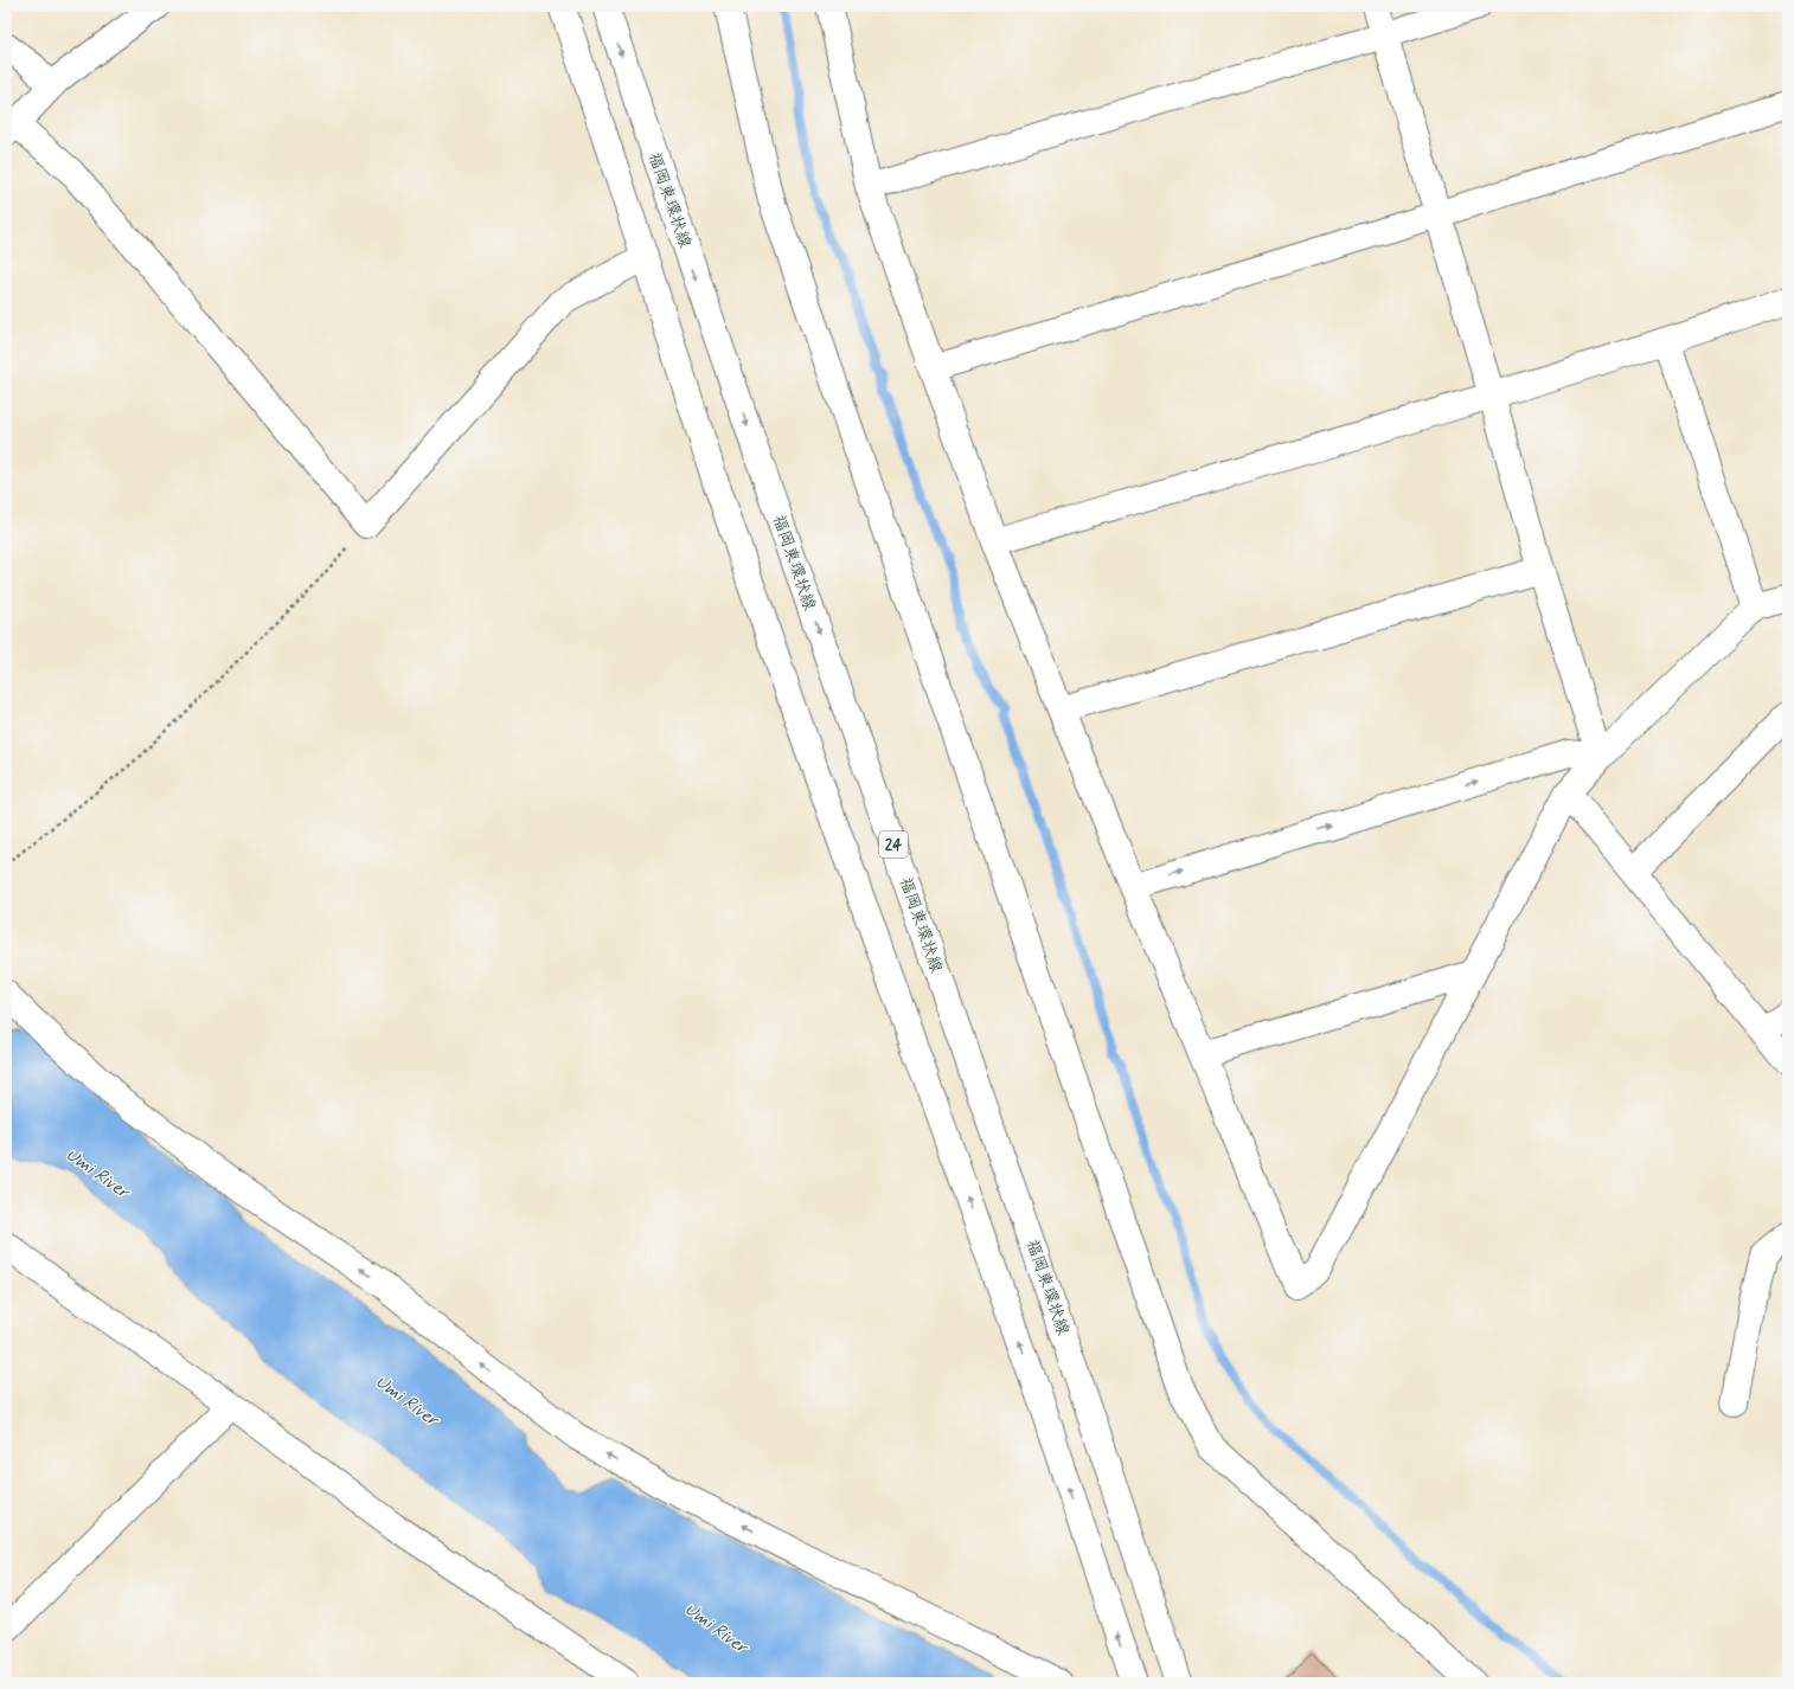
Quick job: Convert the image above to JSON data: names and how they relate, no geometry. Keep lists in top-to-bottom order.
{
  "streets": {
    "street": ["福岡東環状線", "24"]
  },
  "water": ["Umi River"]
}
